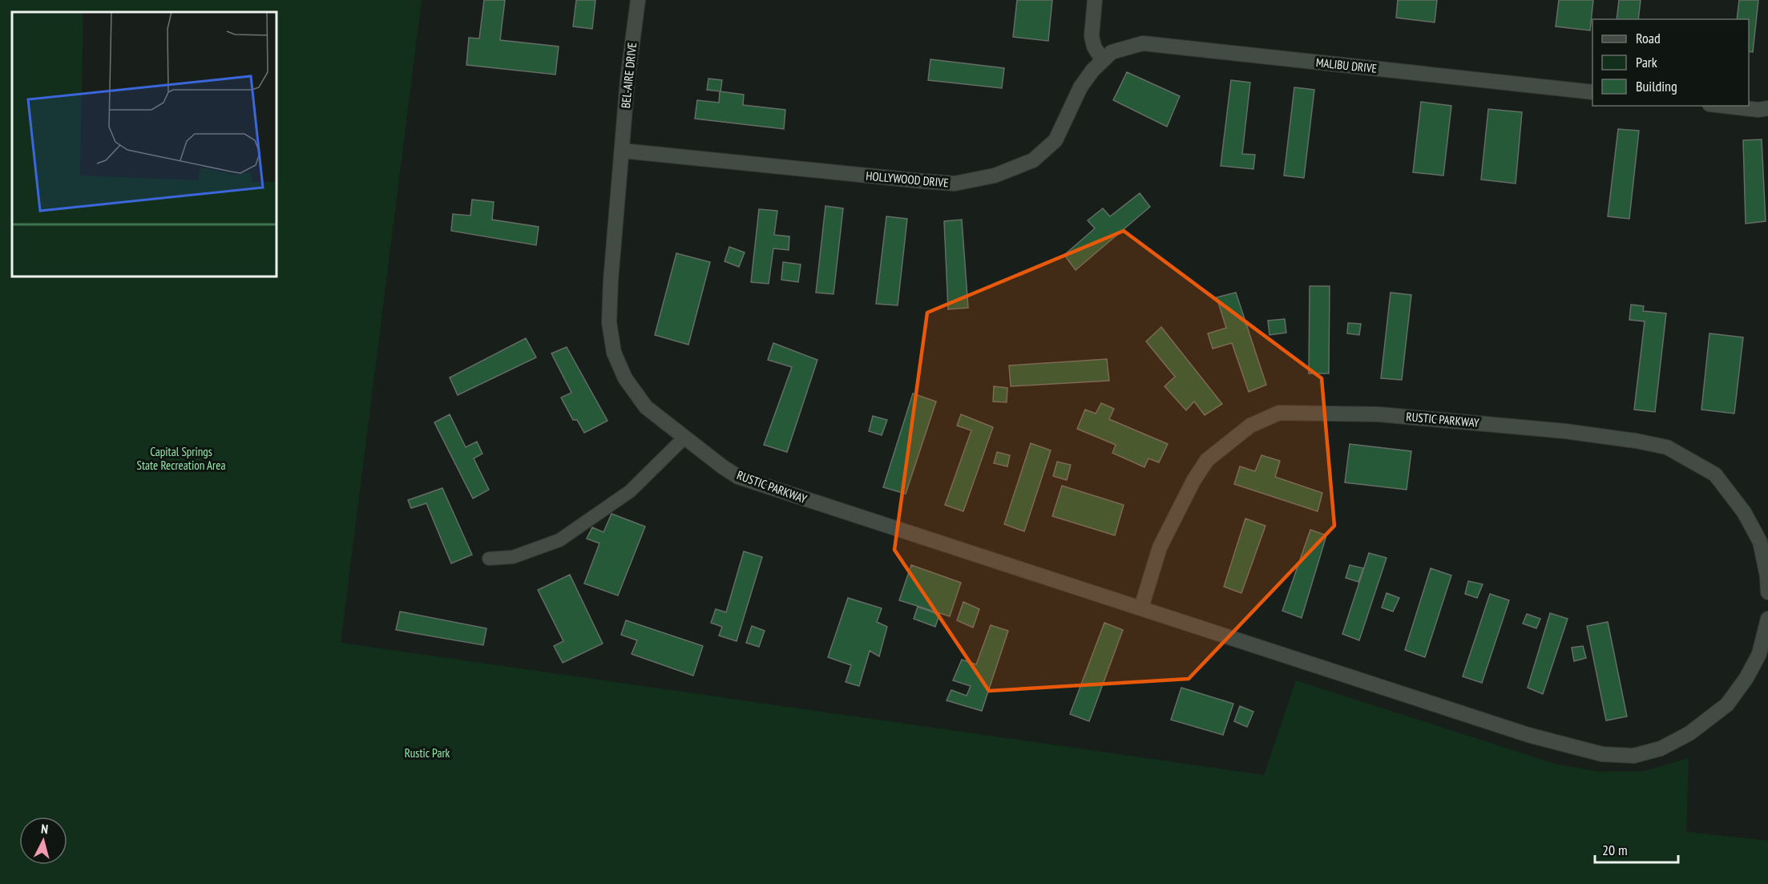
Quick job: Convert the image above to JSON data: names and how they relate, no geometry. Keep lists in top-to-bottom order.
{
  "streets": {
    "street": [
      "MALIBU DRIVE",
      "BEL-AIRE DRIVE",
      "HOLLYWOOD DRIVE",
      "RUSTIC PARKWAY"
    ]
  },
  "crossings": [
    ["MALIBU DRIVE", "HOLLYWOOD DRIVE"],
    ["BEL-AIRE DRIVE", "HOLLYWOOD DRIVE"],
    ["BEL-AIRE DRIVE", "RUSTIC PARKWAY"],
    ["HOLLYWOOD DRIVE", "RUSTIC PARKWAY"]
  ],
  "parks": ["Capital Springs State Recreation Area", "Rustic Park"],
  "legend": ["Road", "Park", "Building"],
  "scale_bar": "20 m",
  "north": "top"
}
